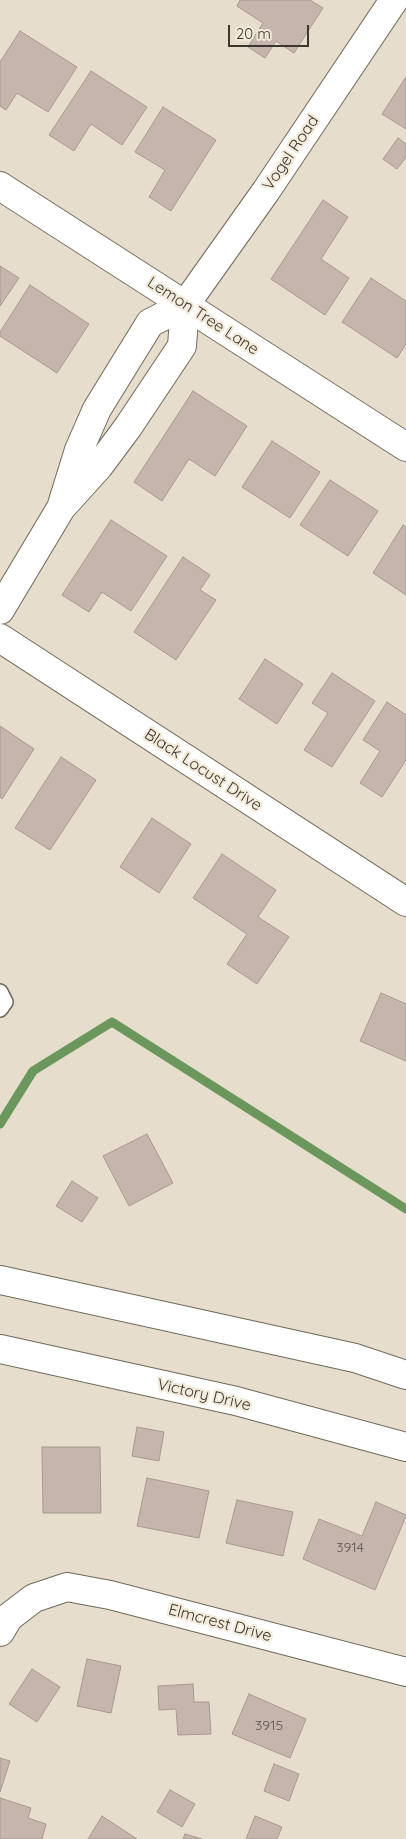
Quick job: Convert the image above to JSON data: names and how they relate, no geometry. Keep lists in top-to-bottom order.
{
  "streets": {
    "street": [
      "Vogel Road",
      "Lemon Tree Lane",
      "Black Locust Drive",
      "Victory Drive",
      "Elmcrest Drive"
    ]
  },
  "crossings": [
    ["Vogel Road", "Lemon Tree Lane"]
  ],
  "house_numbers": ["3914", "3915"],
  "scale_bar": "20 m"
}
